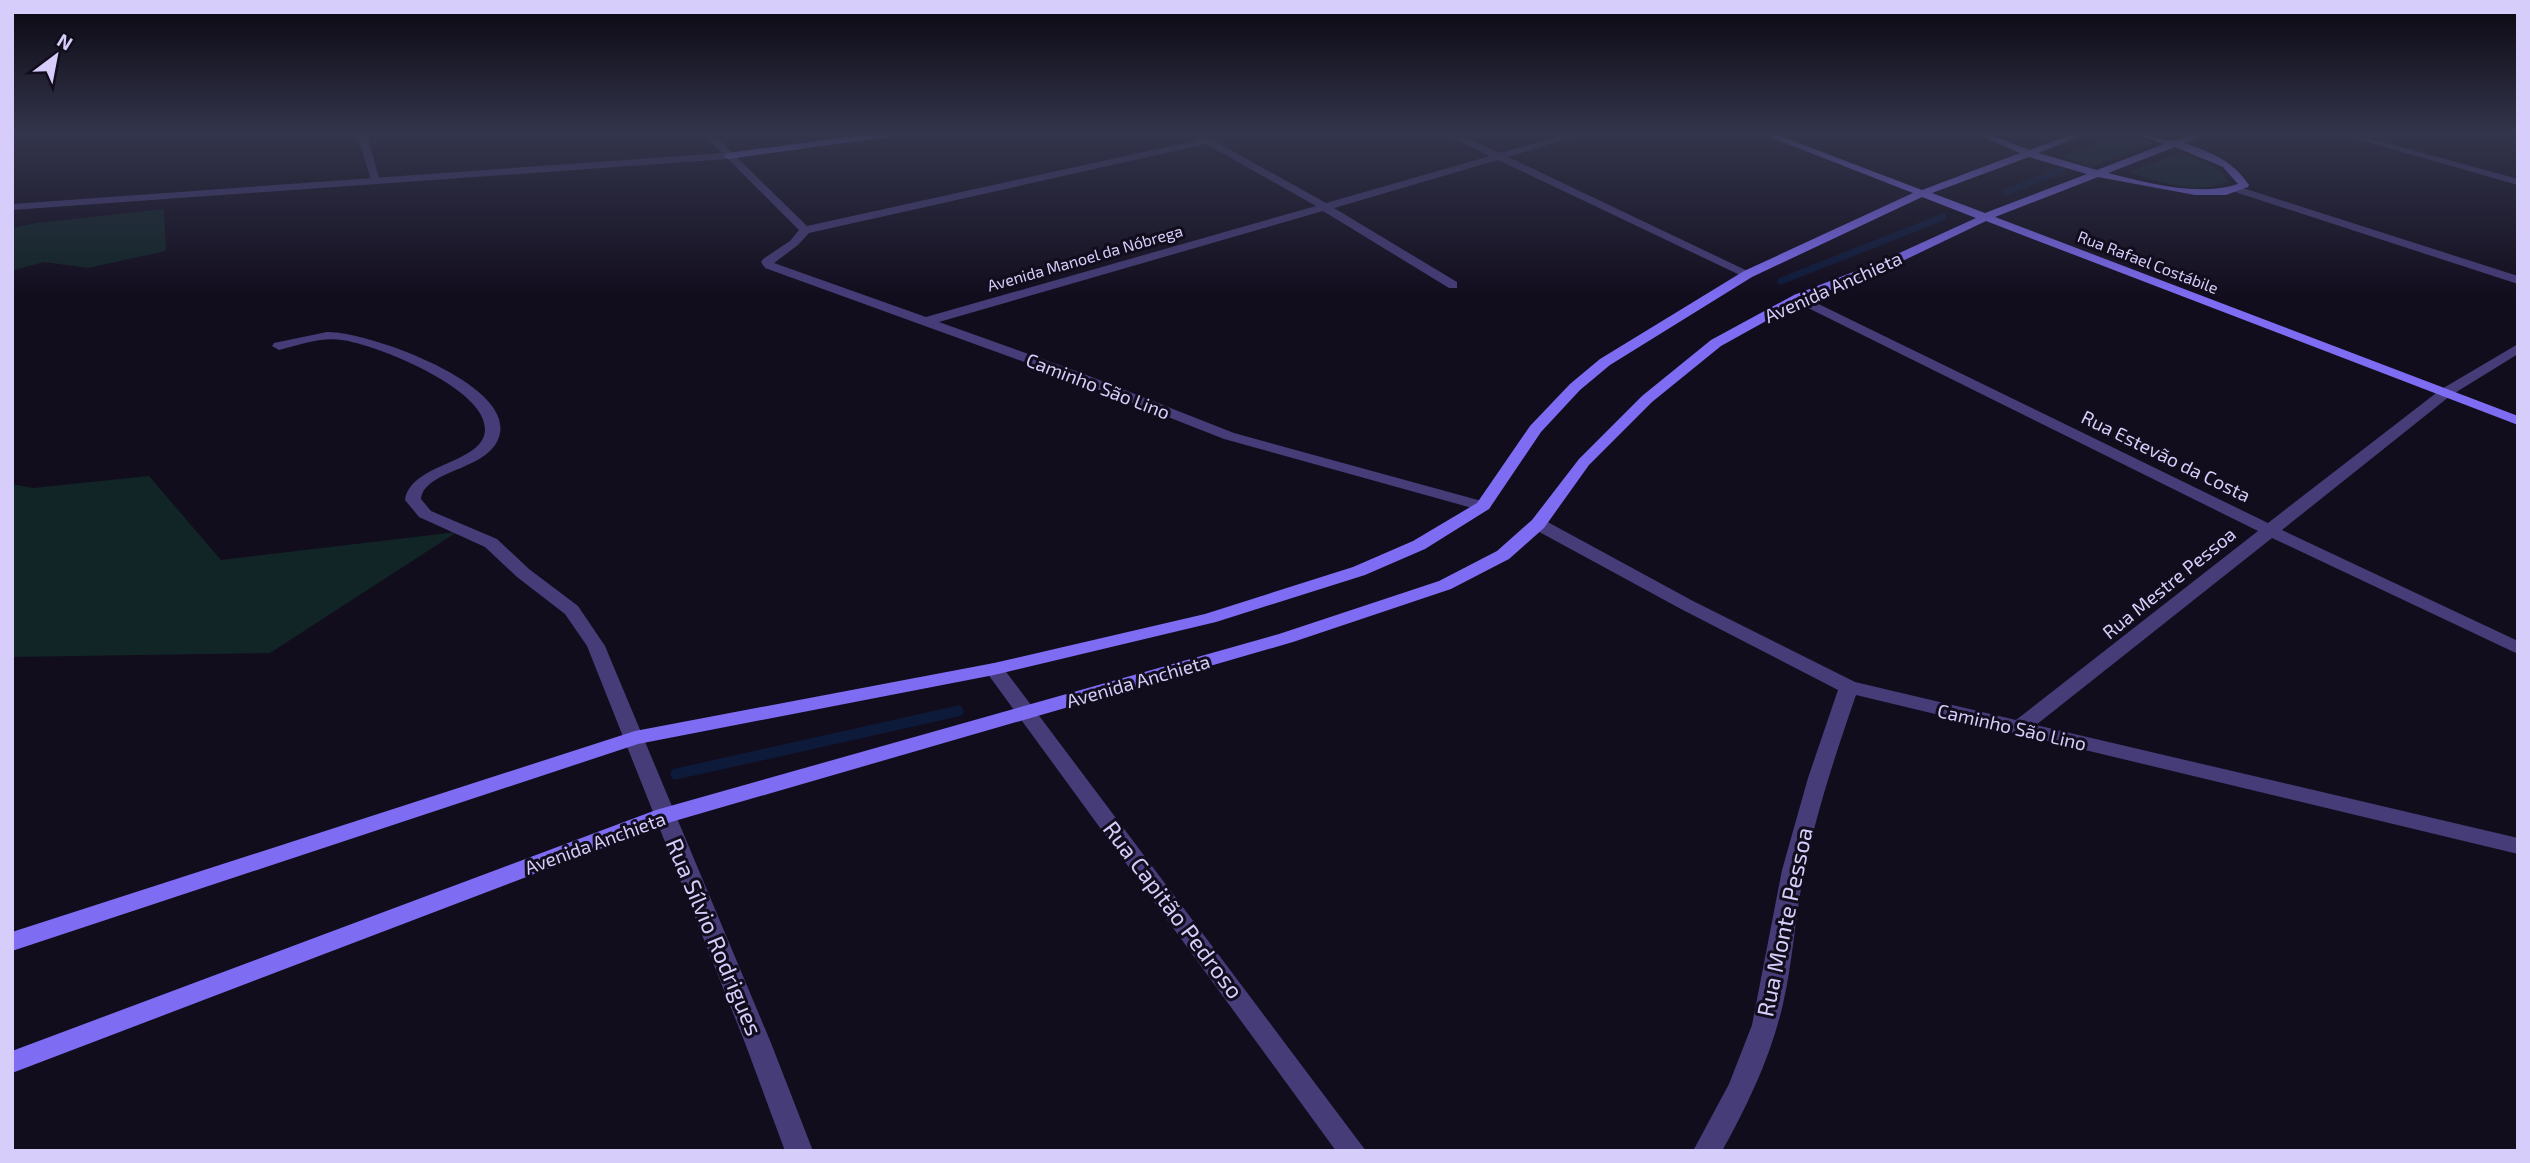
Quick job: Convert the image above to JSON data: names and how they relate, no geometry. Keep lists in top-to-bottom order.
{
  "streets": {
    "main road": ["Rua Rafael Costábile", "Avenida Anchieta"],
    "street": [
      "Avenida Manoel da Nóbrega",
      "Caminho São Lino",
      "Rua Estevão da Costa",
      "Rua Mestre Pessoa",
      "Rua Capitão Pedroso",
      "Rua Monte Pessoa",
      "Rua Sílvio Rodrigues"
    ]
  },
  "crossings": [
    ["Avenida Manoel da Nóbrega", "Caminho São Lino"],
    ["Rua Rafael Costábile", "Avenida Anchieta"],
    ["Rua Rafael Costábile", "Rua Mestre Pessoa"],
    ["Avenida Anchieta", "Caminho São Lino"],
    ["Avenida Anchieta", "Rua Estevão da Costa"],
    ["Avenida Anchieta", "Rua Capitão Pedroso"],
    ["Avenida Anchieta", "Rua Sílvio Rodrigues"],
    ["Caminho São Lino", "Rua Mestre Pessoa"],
    ["Caminho São Lino", "Rua Monte Pessoa"],
    ["Rua Estevão da Costa", "Rua Mestre Pessoa"]
  ],
  "north": "top right"
}
